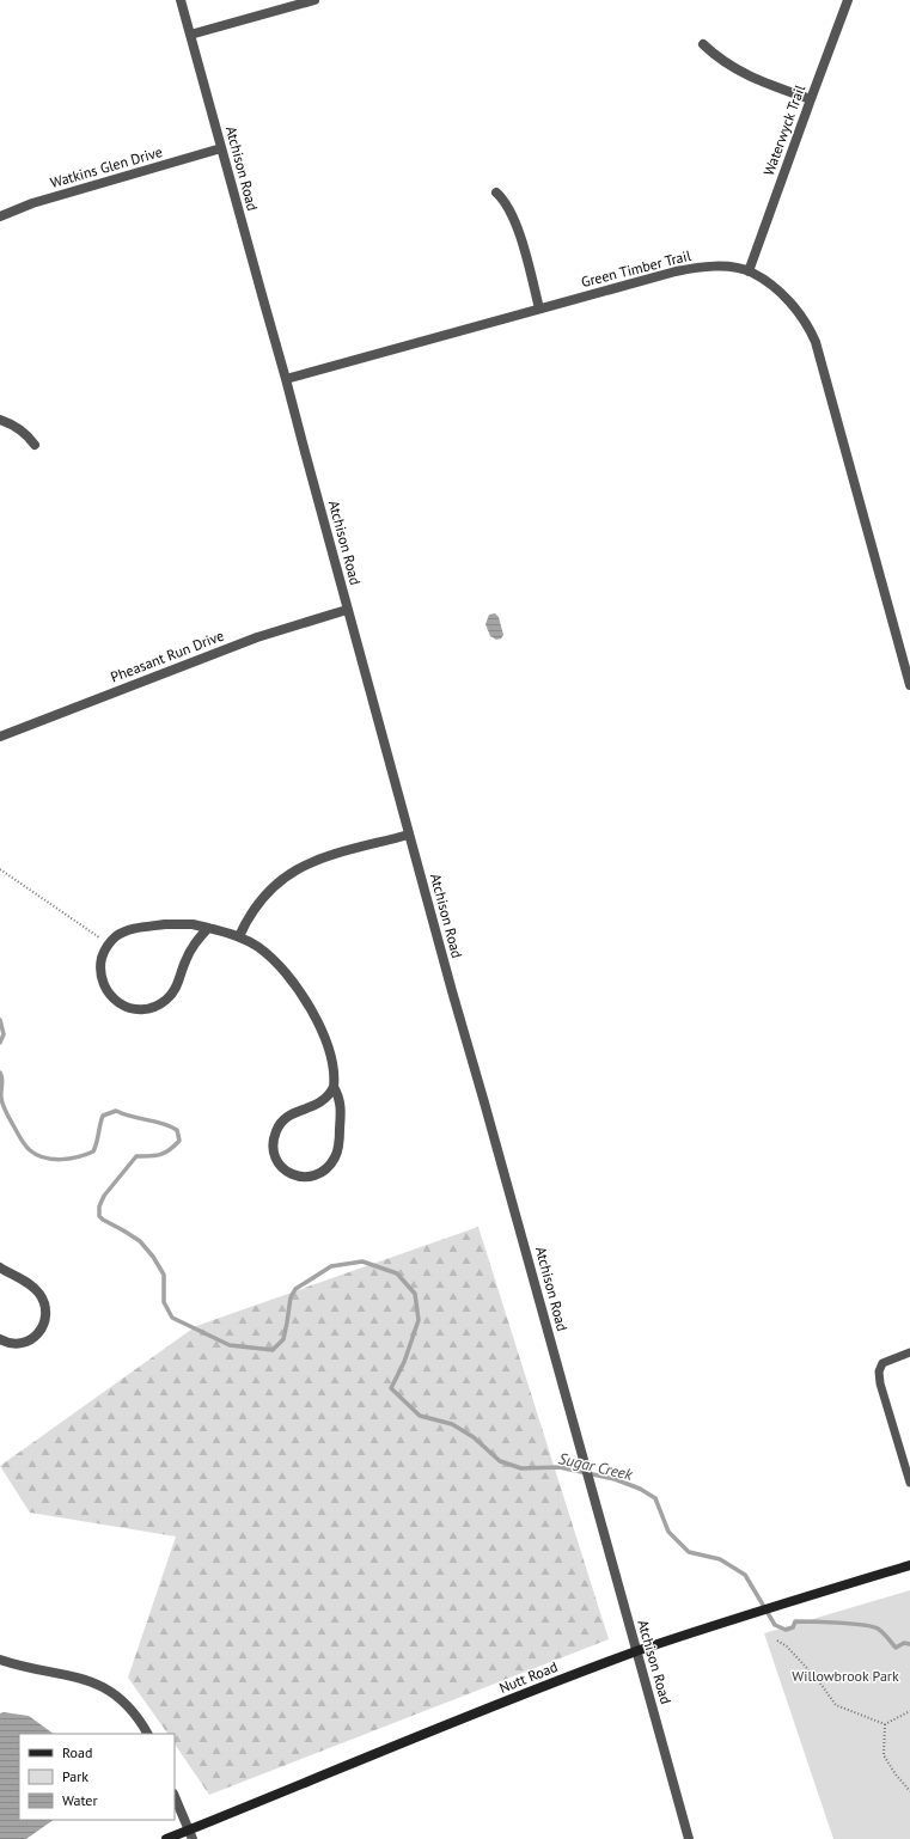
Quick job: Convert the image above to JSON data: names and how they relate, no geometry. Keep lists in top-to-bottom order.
{
  "streets": {
    "street": [
      "Waterwyck Trail",
      "Watkins Glen Drive",
      "Atchison Road",
      "Green Timber Trail",
      "Pheasant Run Drive",
      "Nutt Road"
    ]
  },
  "crossings": [
    ["Waterwyck Trail", "Green Timber Trail"],
    ["Watkins Glen Drive", "Atchison Road"],
    ["Atchison Road", "Green Timber Trail"],
    ["Atchison Road", "Pheasant Run Drive"],
    ["Atchison Road", "Nutt Road"]
  ],
  "water": ["Sugar Creek"],
  "parks": ["Willowbrook Park"],
  "legend": ["Road", "Park", "Water"]
}
